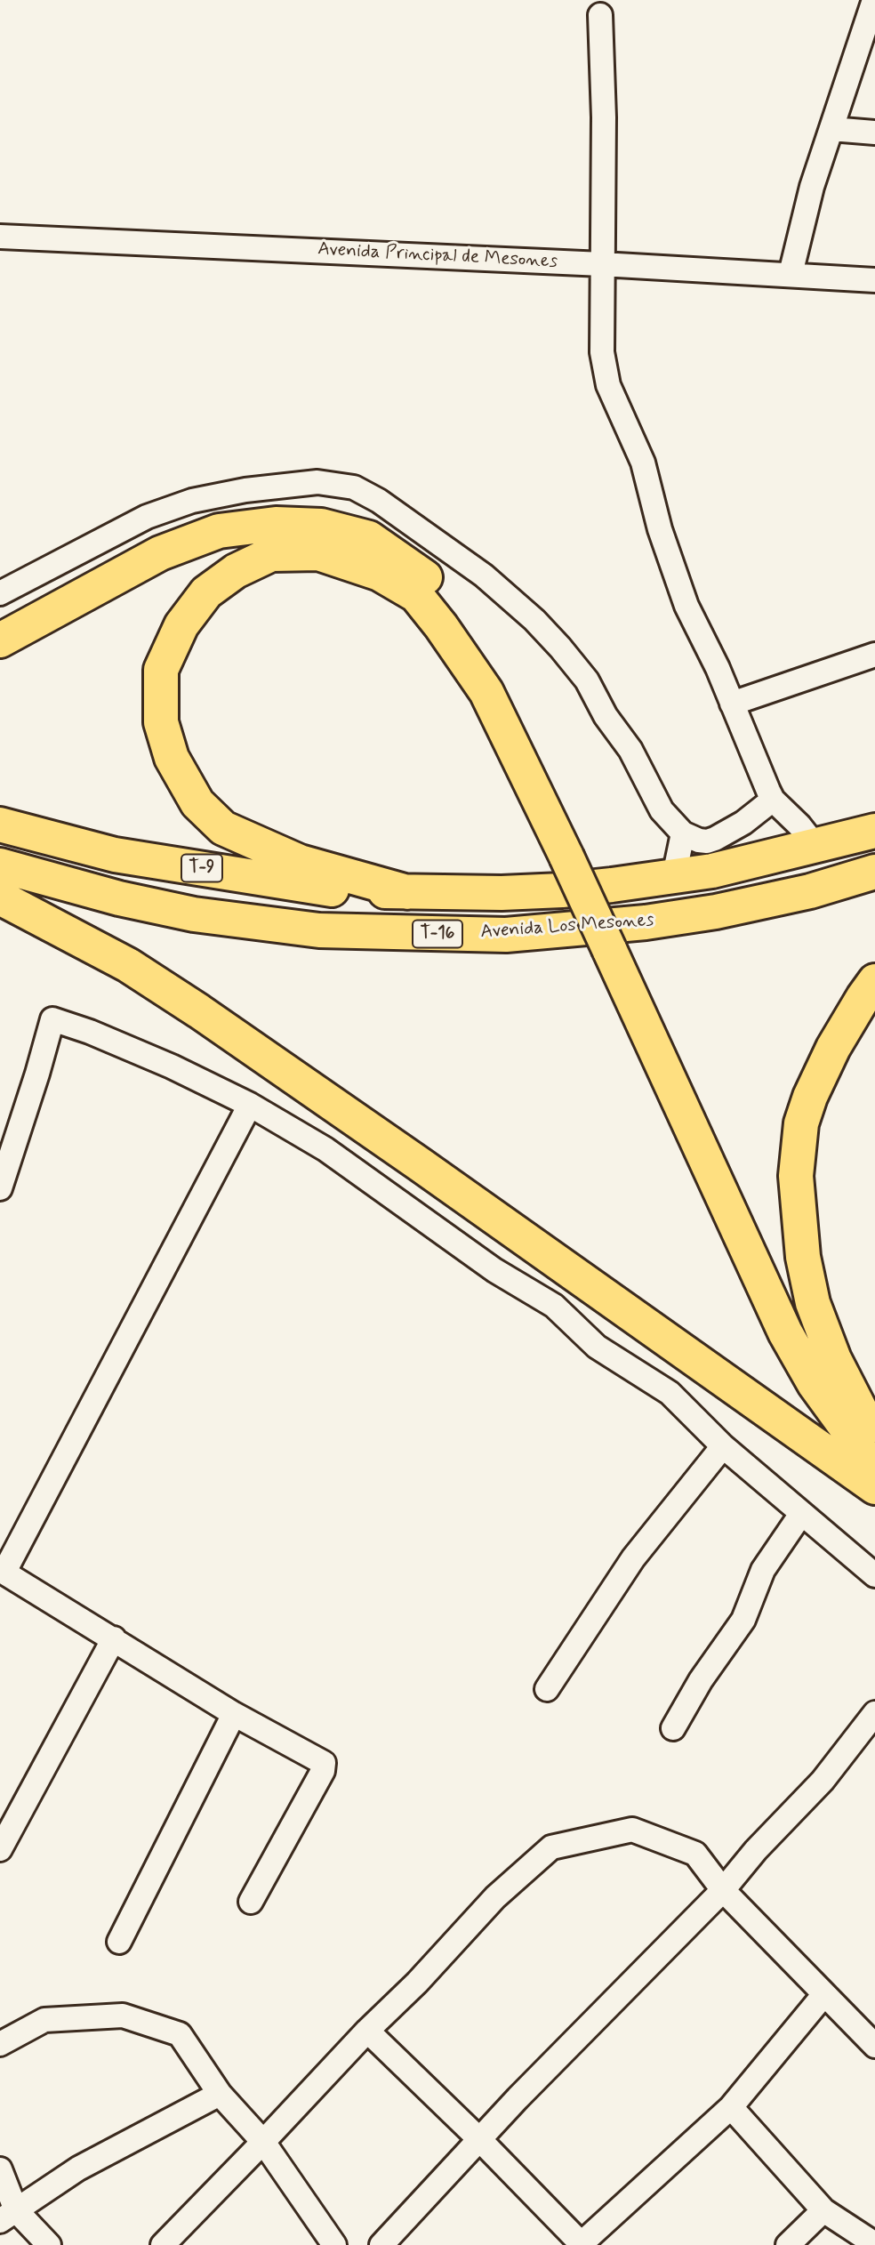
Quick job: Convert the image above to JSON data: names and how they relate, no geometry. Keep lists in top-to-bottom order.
{
  "streets": {
    "highway": ["T-9", "Avenida Los Mesones", "T-16"],
    "street": ["Avenida Principal de Mesones"]
  }
}
